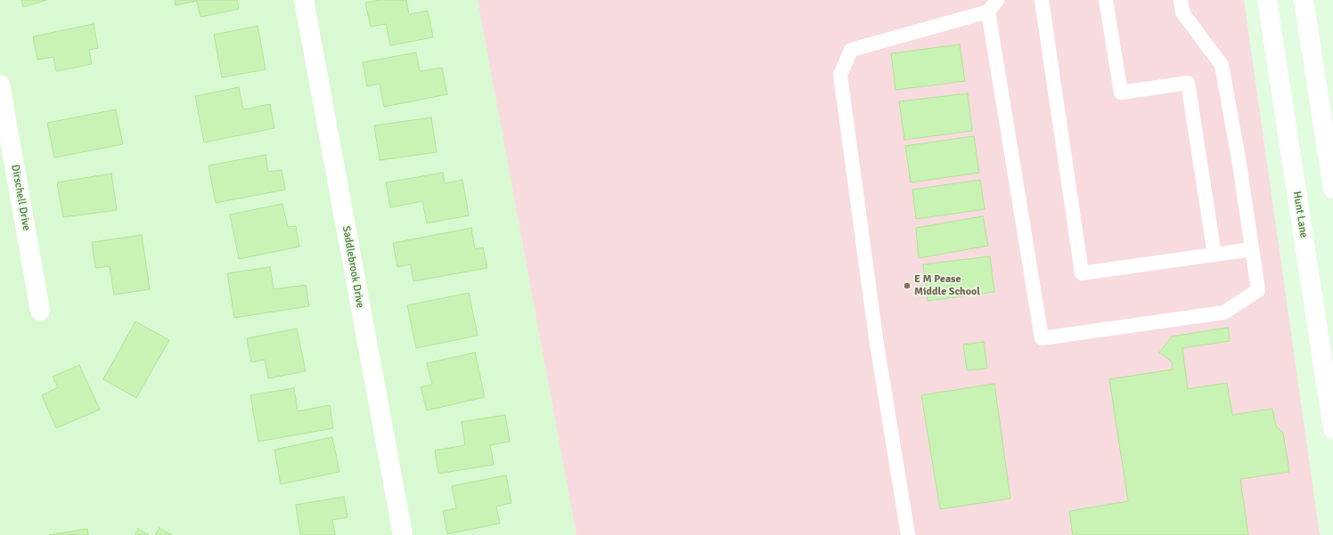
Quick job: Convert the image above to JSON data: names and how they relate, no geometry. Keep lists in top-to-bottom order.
{
  "streets": {
    "street": ["Dirschell Drive", "Hunt Lane", "Saddlebrook Drive"]
  },
  "places": ["E M Pease Middle School"]
}
